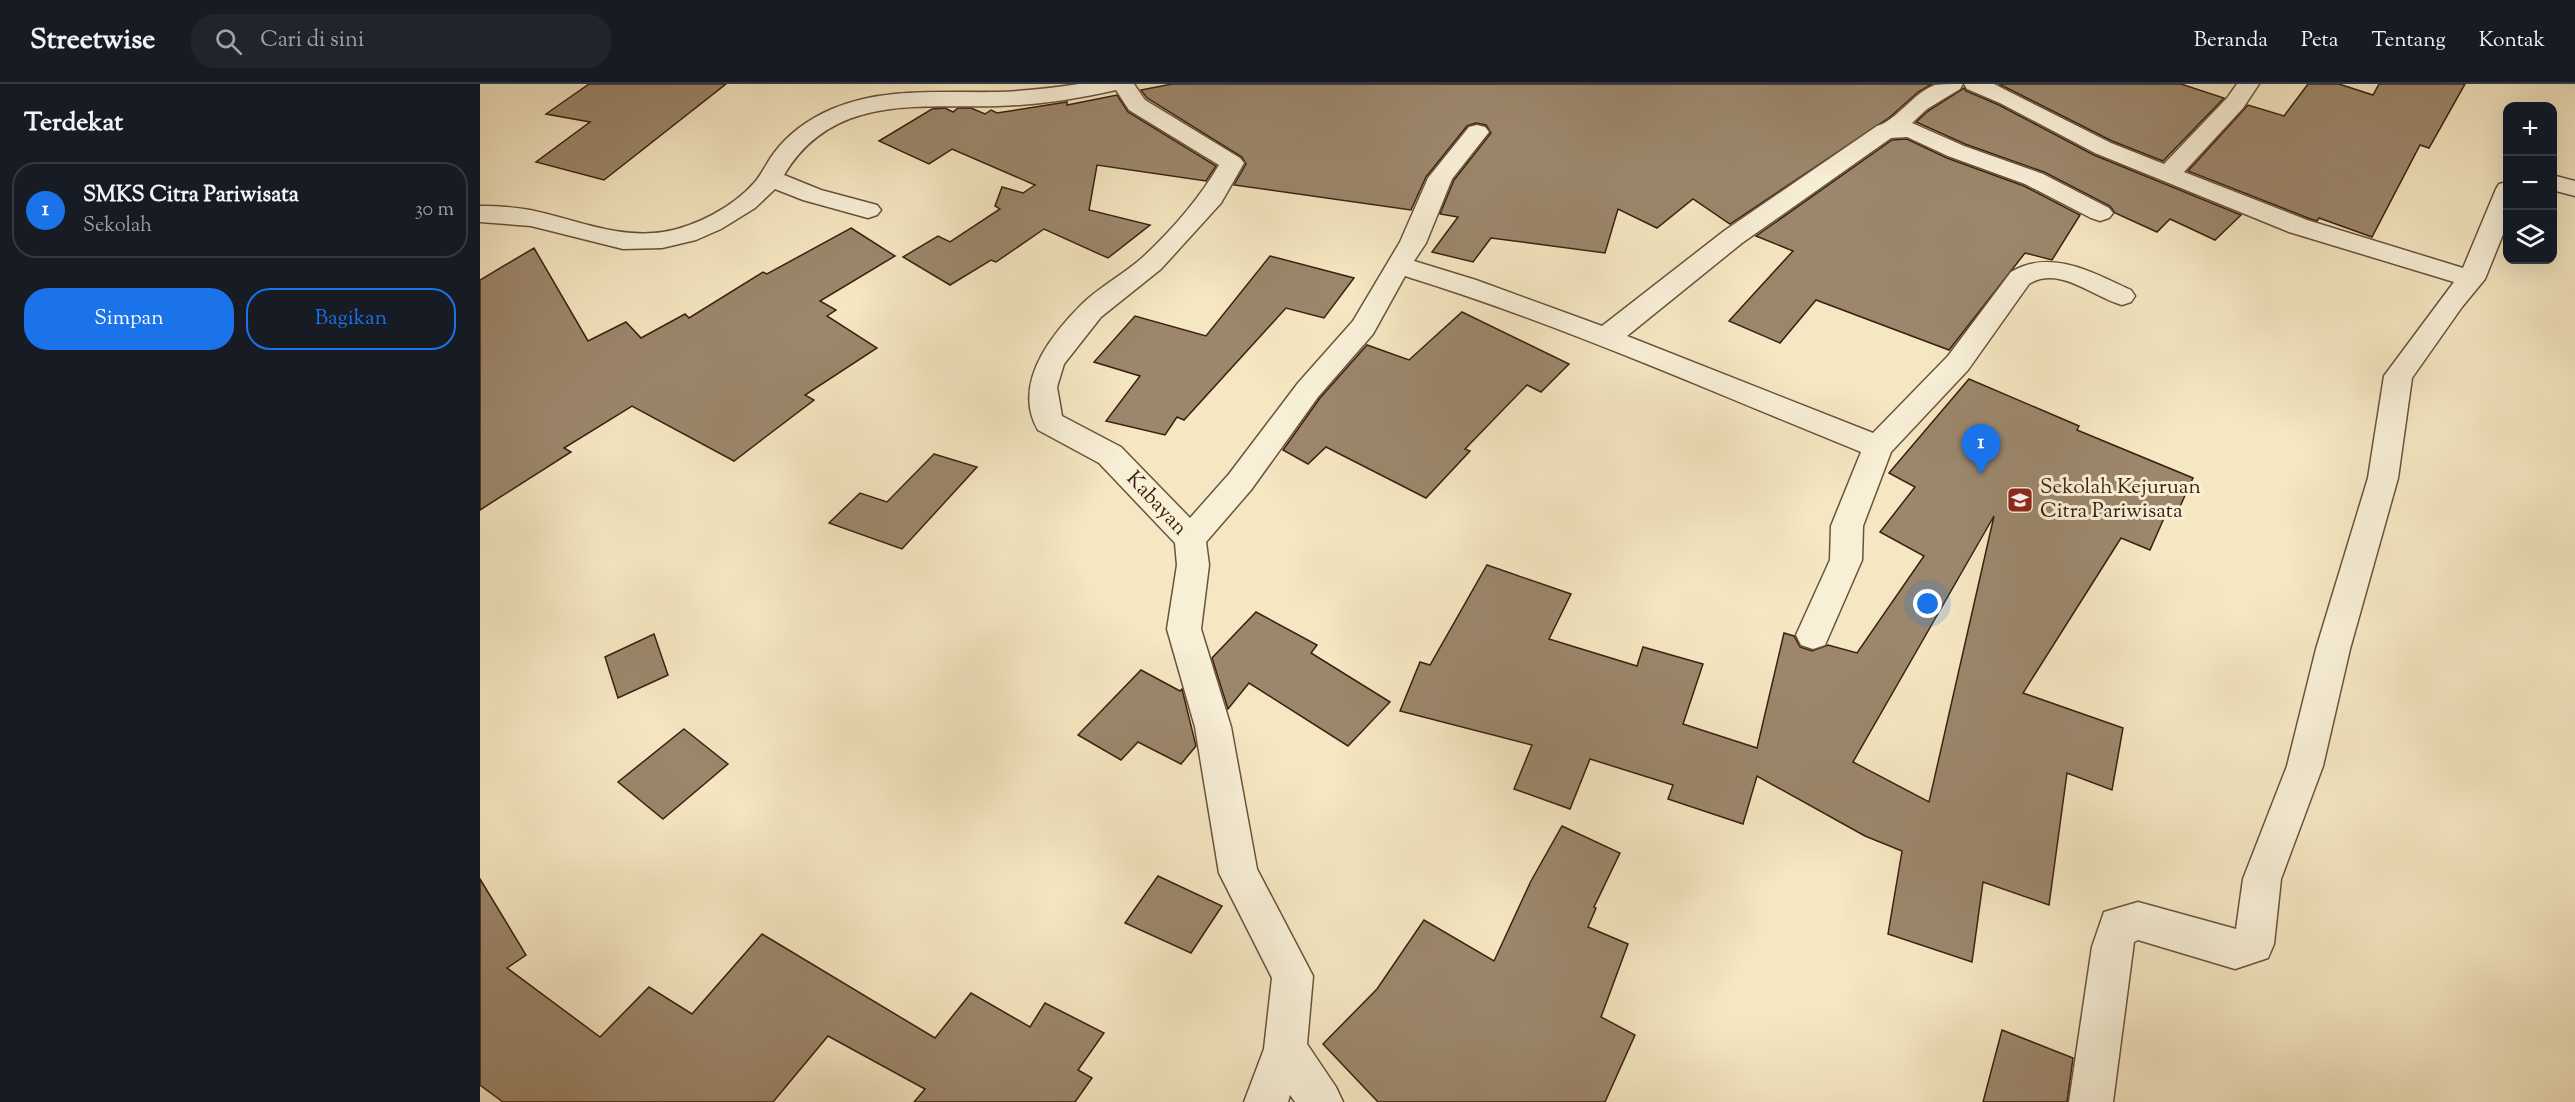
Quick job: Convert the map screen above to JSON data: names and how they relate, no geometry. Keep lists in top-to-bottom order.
{
  "streets": {
    "street": ["Kabayan"]
  },
  "places": {
    "school or university": ["Sekolah Kejuruan Citra Pariwisata"]
  },
  "page": {
    "header": "Streetwise",
    "search": "Cari di sini",
    "nav": [
      "Beranda",
      "Peta",
      "Tentang",
      "Kontak"
    ],
    "heading": "Terdekat",
    "map_buttons": ["+", "−"],
    "list": [
      {
        "mark": "1",
        "name": "SMKS Citra Pariwisata",
        "note": "Sekolah",
        "value": "30 m"
      }
    ],
    "buttons": ["Simpan", "Bagikan"],
    "pins": "1"
  }
}
